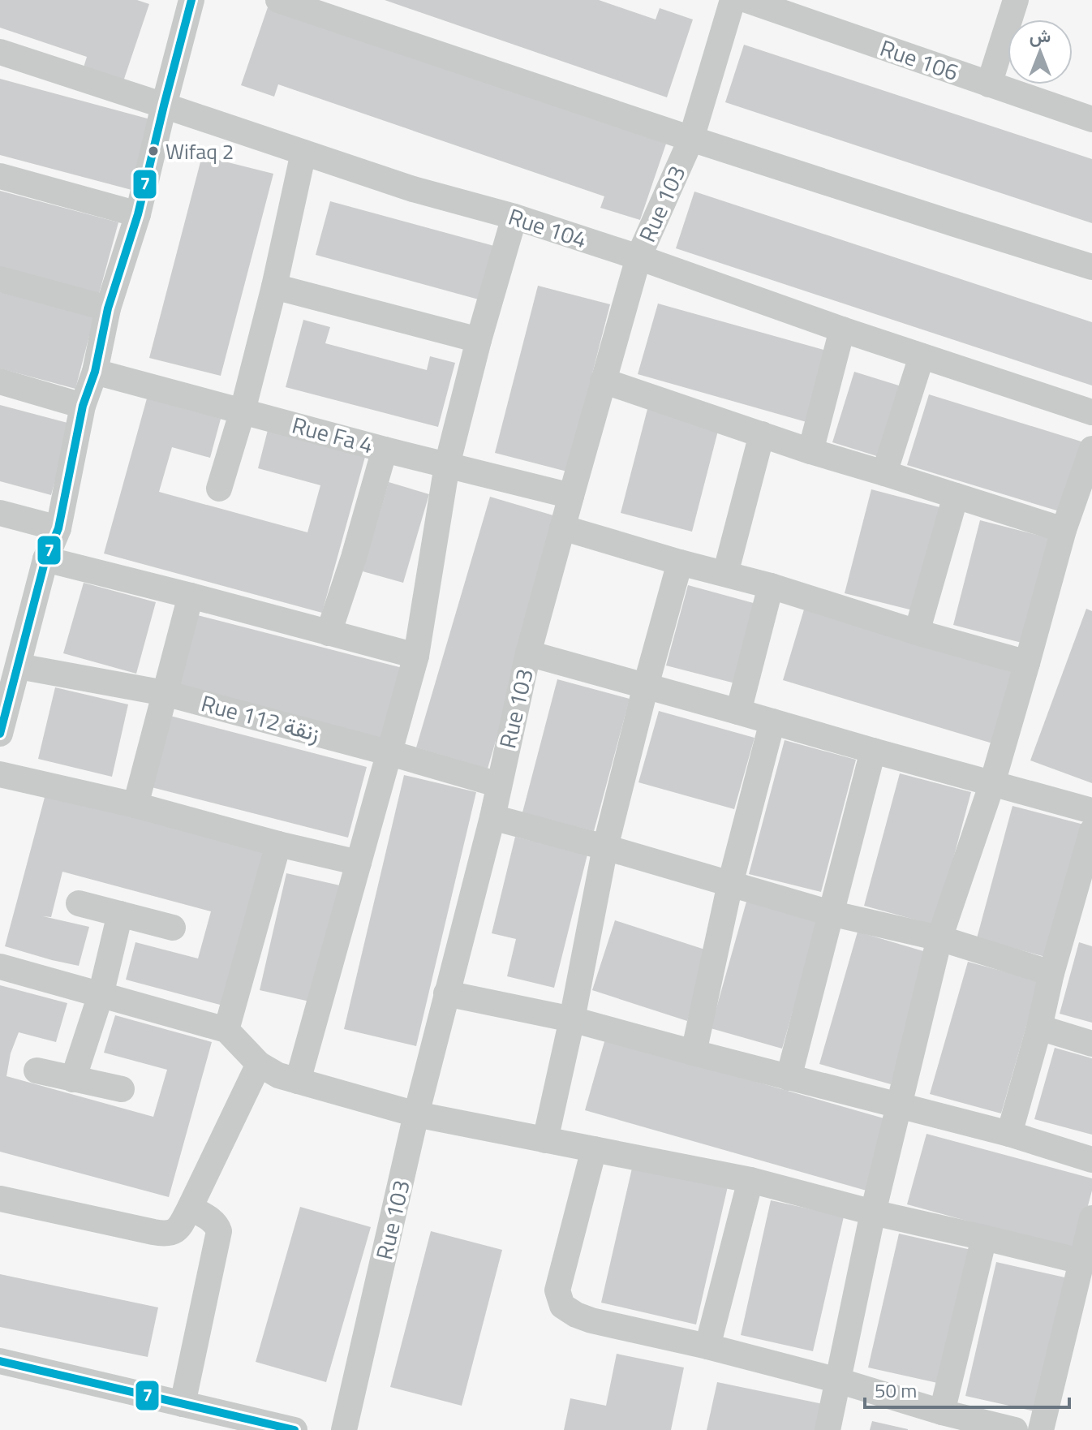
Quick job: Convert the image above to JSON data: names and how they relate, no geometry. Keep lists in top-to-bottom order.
{
  "streets": {
    "street": [
      "Rue 106",
      "Rue 103",
      "Rue 104",
      "Rue Fa 4",
      "Rue 112 زنقة"
    ]
  },
  "crossings": [
    ["Rue 103", "Rue 104"],
    ["Rue 103", "Rue Fa 4"],
    ["Rue 103", "Rue 112 زنقة"]
  ],
  "places": ["Wifaq 2"],
  "lines": ["transit line 7"],
  "scale_bar": "50 m",
  "north": "top"
}
